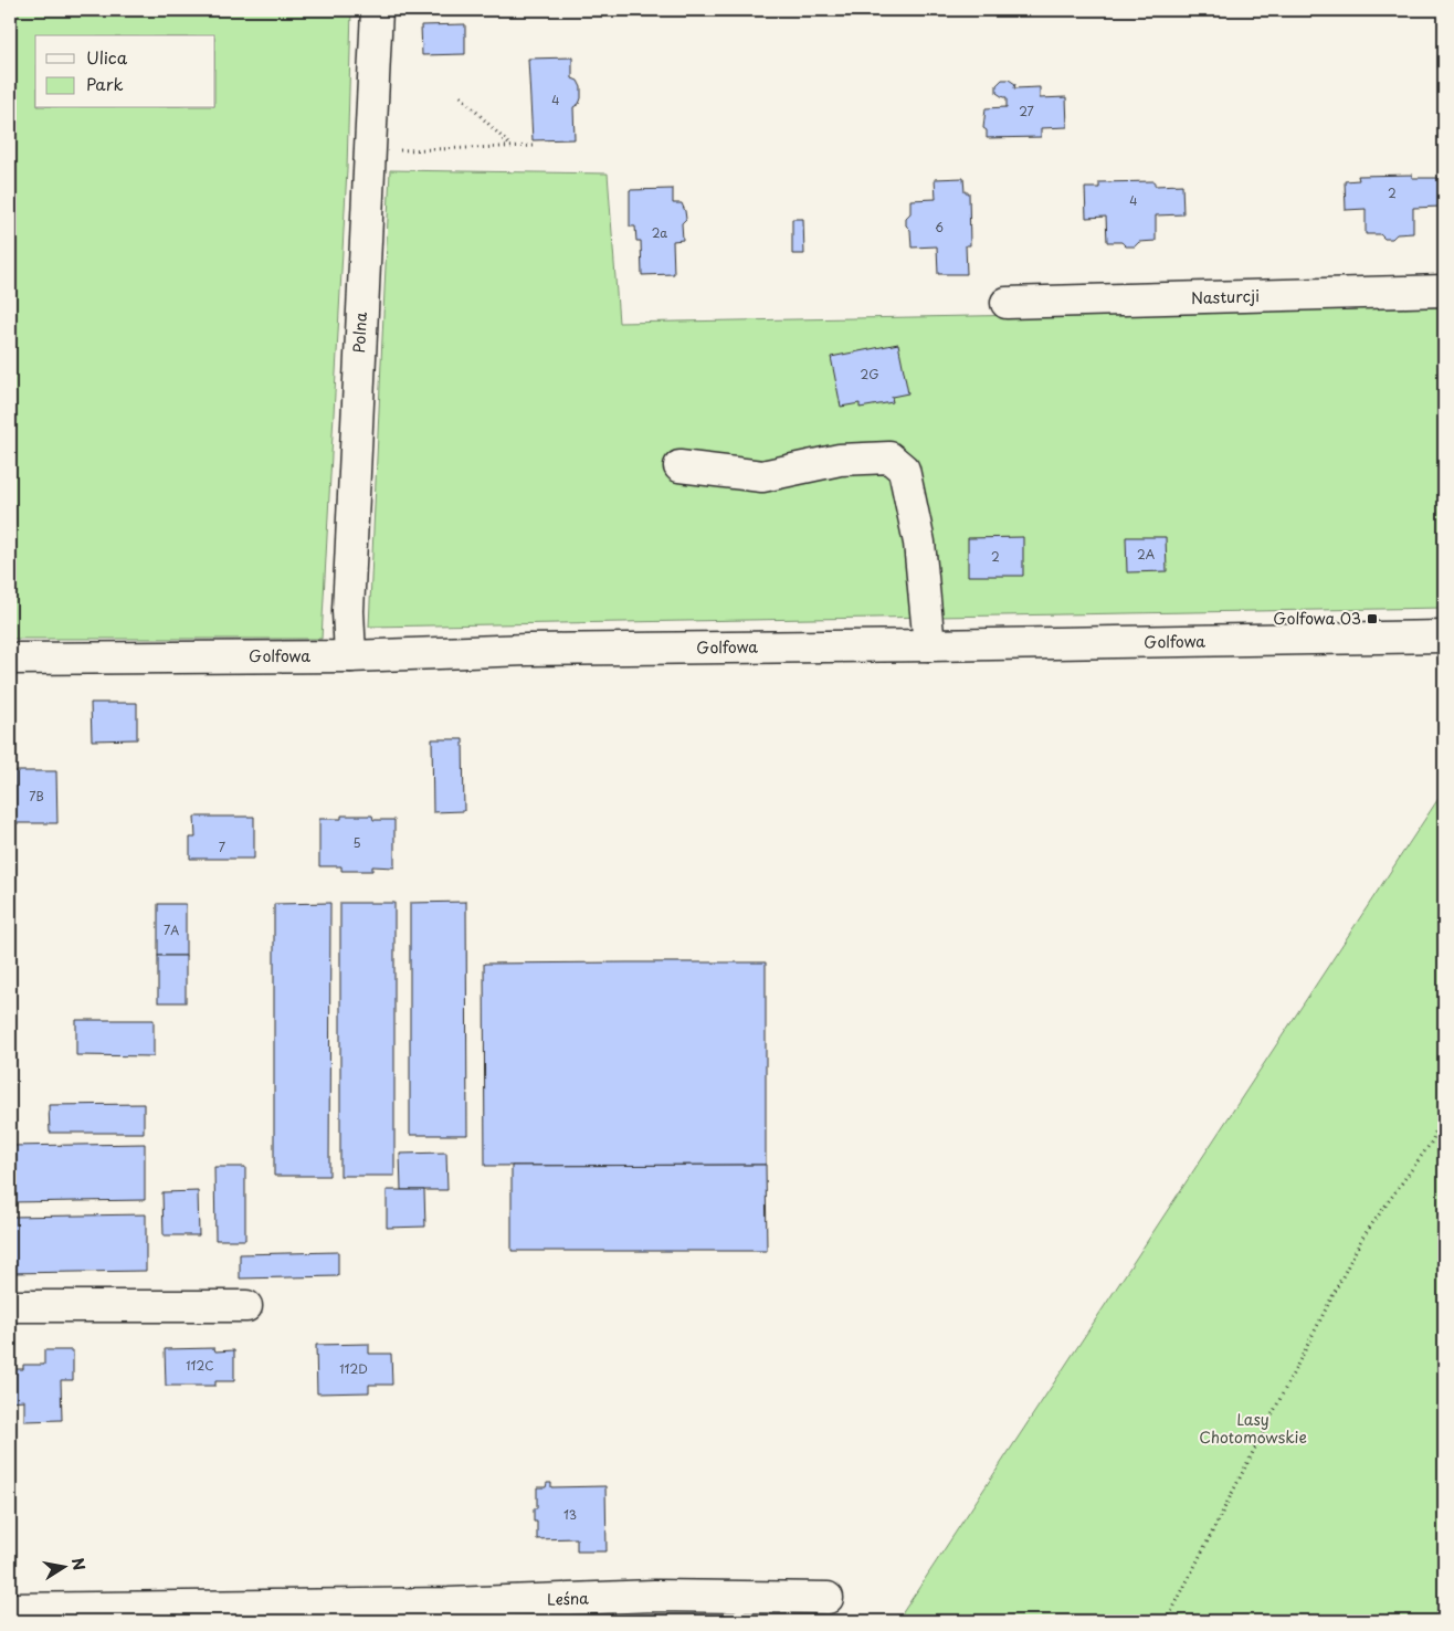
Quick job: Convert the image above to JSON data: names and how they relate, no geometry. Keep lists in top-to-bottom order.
{
  "streets": {
    "street": [
      "Nasturcji",
      "Polna",
      "Golfowa",
      "Leśna"
    ]
  },
  "crossings": [
    ["Polna", "Golfowa"]
  ],
  "parks": ["Lasy Chotomowskie"],
  "places": {
    "transit": ["Golfowa 03"]
  },
  "house_numbers": [
    "4",
    "27",
    "2",
    "4",
    "6",
    "2a",
    "2G",
    "2A",
    "2",
    "7B",
    "5",
    "7",
    "7A",
    "112C",
    "112D",
    "13"
  ],
  "legend": ["Ulica", "Park"],
  "north": "right"
}
